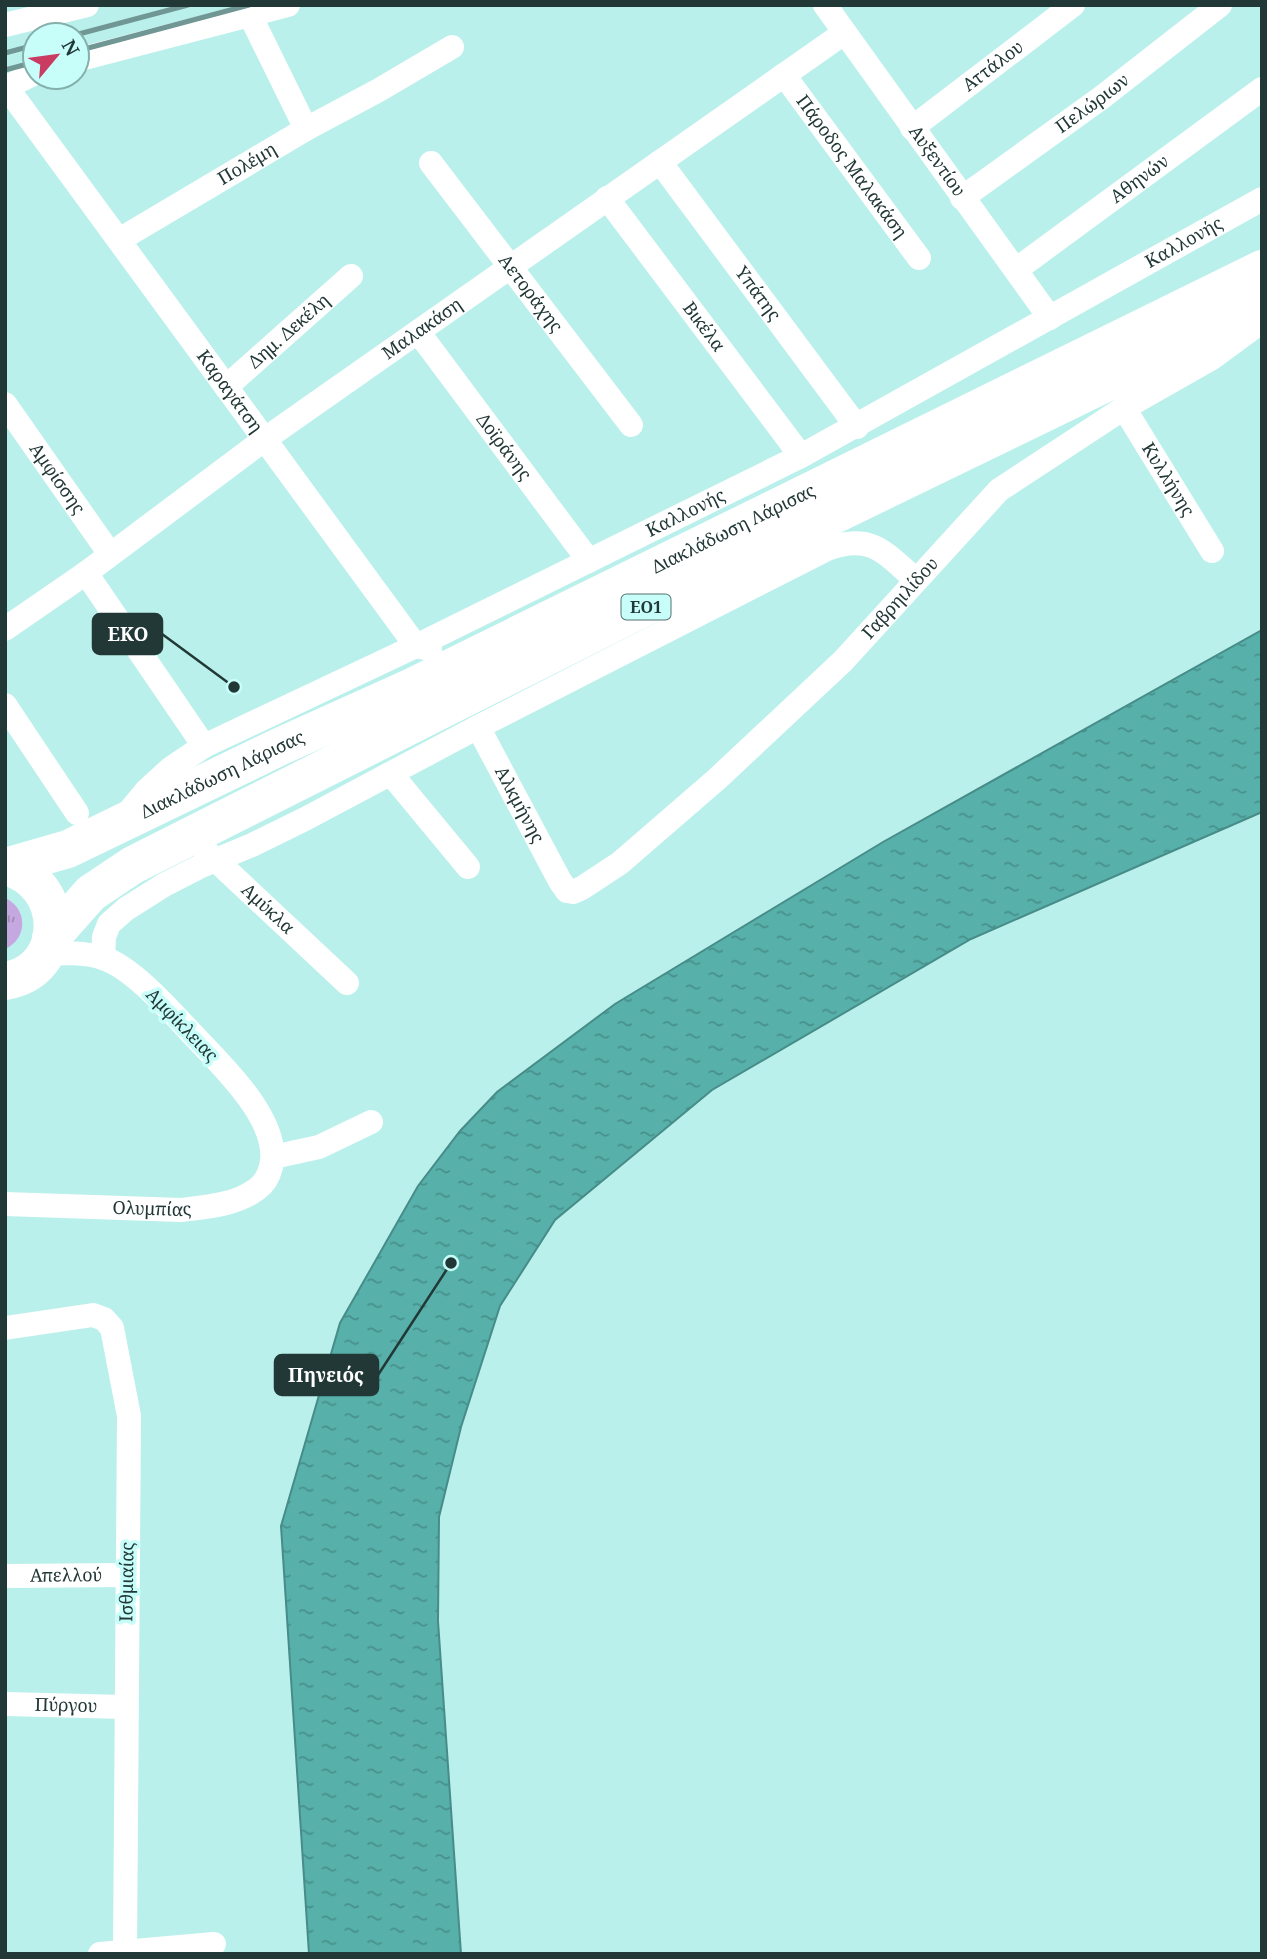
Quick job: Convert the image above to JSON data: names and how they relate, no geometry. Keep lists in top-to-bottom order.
{
  "streets": {
    "main road": ["Διακλάδωση Λάρισας", "ΕΟ1"],
    "street": [
      "Αττάλου",
      "Πελώριων",
      "Αυξεντίου",
      "Πολέμη",
      "Πάροδος Μαλακάση",
      "Αθηνών",
      "Καλλoνής",
      "Αετοράχης",
      "Υπάτης",
      "Βικέλα",
      "Μαλακάση",
      "Δημ. Δεκέλη",
      "Καραγάτση",
      "Δοϊράνης",
      "Αμφίσσης",
      "Κυλλήνης",
      "Γαβρηιλίδου",
      "Αλκμήνης",
      "Αμύκλα",
      "Αμφίκλειας",
      "Ολυμπίας",
      "Απελλού",
      "Ισθμιαίας",
      "Πύργου"
    ]
  },
  "crossings": [
    ["Αττάλου", "Αυξεντίου"],
    ["Πελώριων", "Αυξεντίου"],
    ["Αυξεντίου", "Αθηνών"],
    ["Αυξεντίου", "Καλλoνής"],
    ["Αυξεντίου", "Μαλακάση"],
    ["Πολέμη", "Καραγάτση"],
    ["Πάροδος Μαλακάση", "Μαλακάση"],
    ["Καλλoνής", "Υπάτης"],
    ["Καλλoνής", "Βικέλα"],
    ["Καλλoνής", "Καραγάτση"],
    ["Καλλoνής", "Δοϊράνης"],
    ["Καλλoνής", "Διακλάδωση Λάρισας"],
    ["Αετοράχης", "Μαλακάση"],
    ["Υπάτης", "Μαλακάση"],
    ["Βικέλα", "Μαλακάση"],
    ["Μαλακάση", "Καραγάτση"],
    ["Μαλακάση", "Δοϊράνης"],
    ["Μαλακάση", "Αμφίσσης"],
    ["Δημ. Δεκέλη", "Καραγάτση"],
    ["Κυλλήνης", "Γαβρηιλίδου"],
    ["Διακλάδωση Λάρισας", "ΕΟ1"],
    ["Διακλάδωση Λάρισας", "Αμύκλα"],
    ["Διακλάδωση Λάρισας", "Αμφίκλειας"],
    ["Γαβρηιλίδου", "Αλκμήνης"],
    ["ΕΟ1", "Αμφίκλειας"],
    ["Αμφίκλειας", "Ολυμπίας"],
    ["Απελλού", "Ισθμιαίας"],
    ["Ισθμιαίας", "Πύργου"]
  ],
  "places": ["EKO", "Πηνειός"],
  "north": "top right"
}
